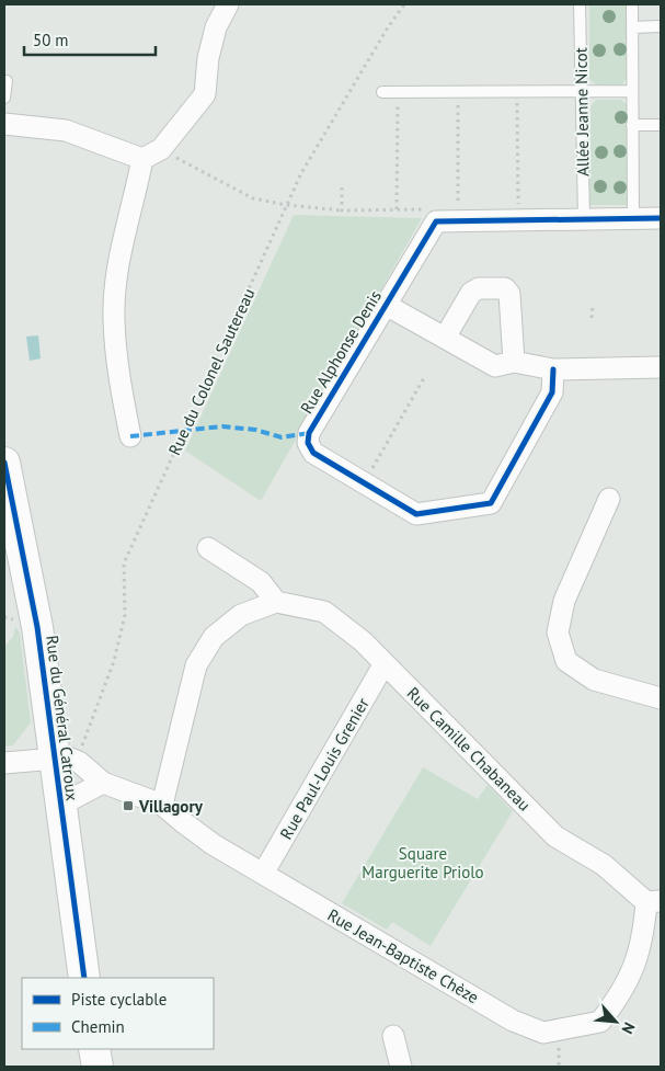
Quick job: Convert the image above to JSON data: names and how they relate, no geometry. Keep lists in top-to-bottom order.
{
  "streets": {
    "street": [
      "Rue Alphonse Denis",
      "Rue du Général Catroux",
      "Rue Camille Chabaneau",
      "Rue Paul-Louis Grenier",
      "Rue Jean-Baptiste Chèze"
    ],
    "lane": ["Allée Jeanne Nicot"],
    "path": ["Rue du Colonel Sautereau"]
  },
  "crossings": [
    ["Allée Jeanne Nicot", "Rue Alphonse Denis"],
    ["Rue du Colonel Sautereau", "Rue du Général Catroux"],
    ["Rue du Colonel Sautereau", "Rue Jean-Baptiste Chèze"],
    ["Rue du Général Catroux", "Rue Jean-Baptiste Chèze"],
    ["Rue Camille Chabaneau", "Rue Paul-Louis Grenier"],
    ["Rue Camille Chabaneau", "Rue Jean-Baptiste Chèze"],
    ["Rue Paul-Louis Grenier", "Rue Jean-Baptiste Chèze"]
  ],
  "parks": ["Square Marguerite Priolo"],
  "places": {
    "transit": ["Villagory"]
  },
  "legend": ["Piste cyclable", "Chemin"],
  "scale_bar": "50 m",
  "north": "bottom right"
}
